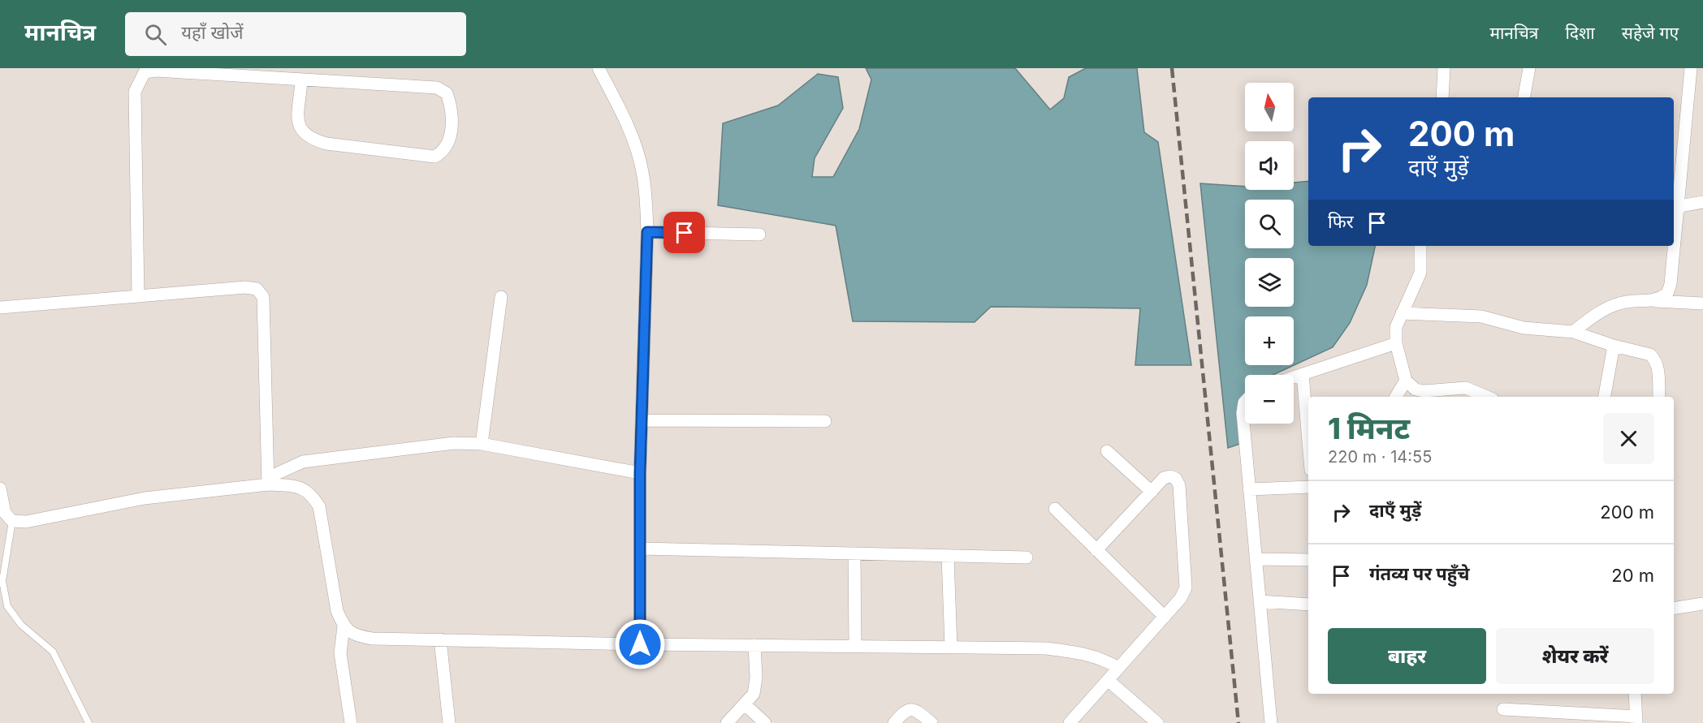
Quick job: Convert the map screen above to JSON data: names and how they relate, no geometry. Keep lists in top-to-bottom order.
{
  "north": "top",
  "page": {
    "header": "मानचित्र",
    "search": "यहाँ खोजें",
    "nav": ["मानचित्र", "दिशा", "सहेजे गए"],
    "map_buttons": ["+", "−"],
    "turn": ["200 m", "दाएँ मुड़ें"],
    "then": "फिर",
    "heading": ["1 मिनट", "220 m · 14:55"],
    "list": [
      {
        "name": "दाएँ मुड़ें",
        "value": "200 m"
      },
      {
        "name": "गंतव्य पर पहुँचे",
        "value": "20 m"
      }
    ],
    "buttons": ["बाहर", "शेयर करें"]
  }
}
